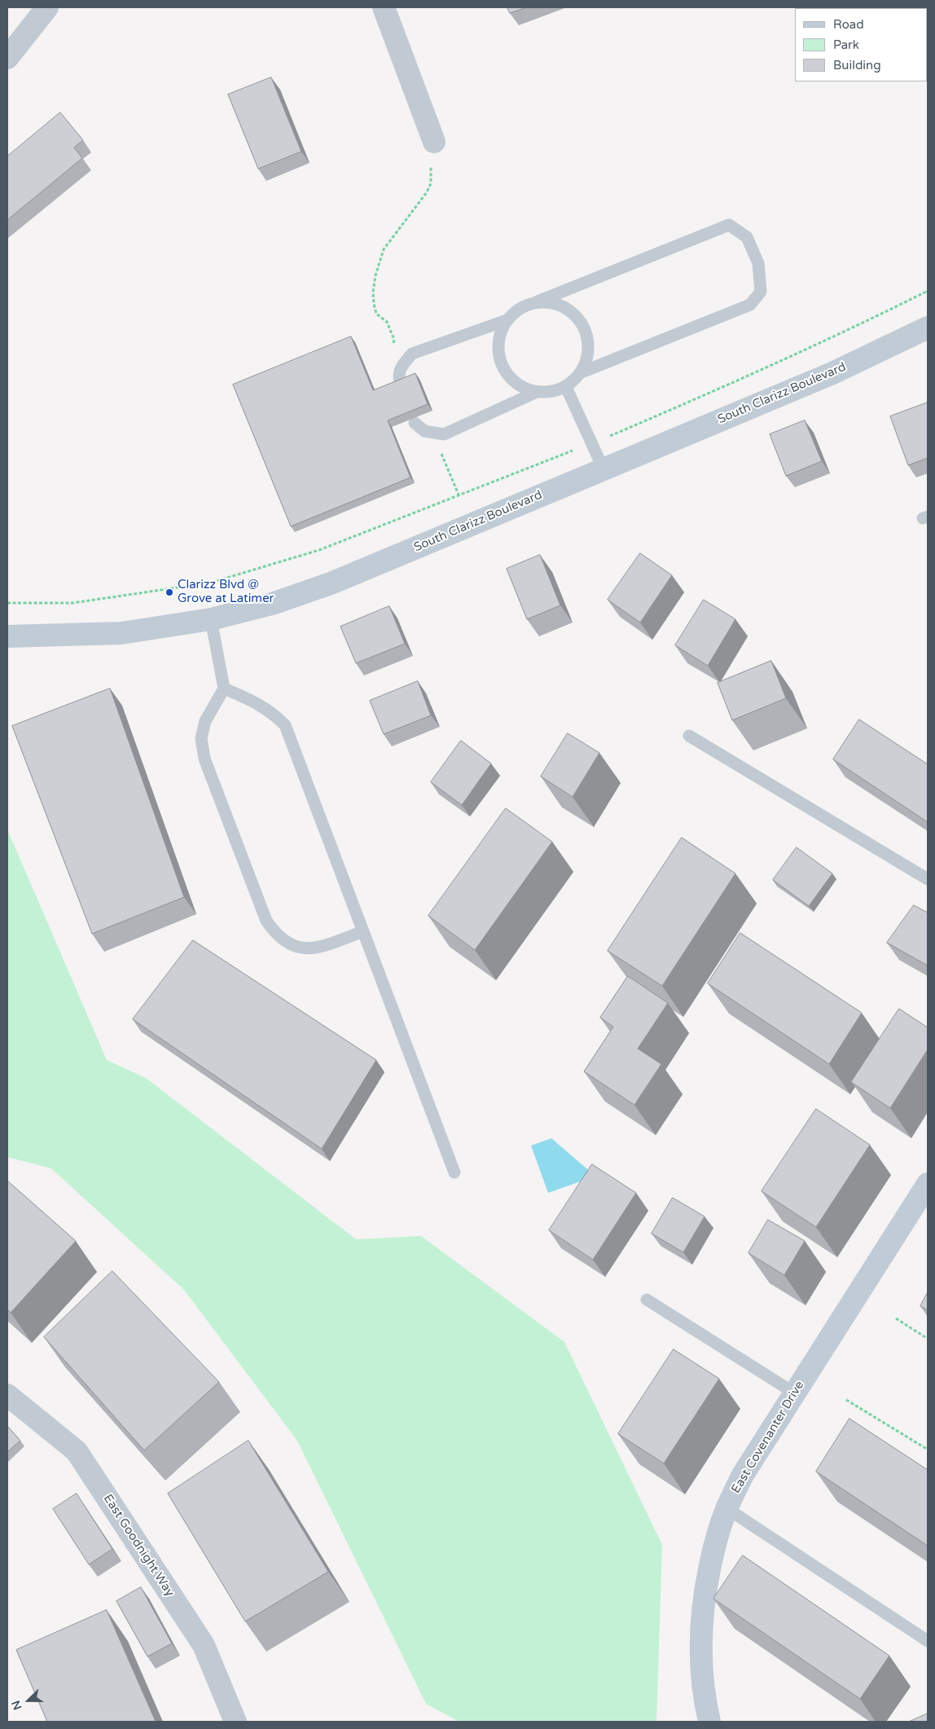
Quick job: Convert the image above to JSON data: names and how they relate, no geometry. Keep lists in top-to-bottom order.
{
  "streets": {
    "street": ["South Clarizz Boulevard", "East Covenanter Drive", "East Goodnight Way"]
  },
  "places": ["Clarizz Blvd @ Grove at Latimer"],
  "legend": ["Road", "Park", "Building"],
  "north": "left"
}
